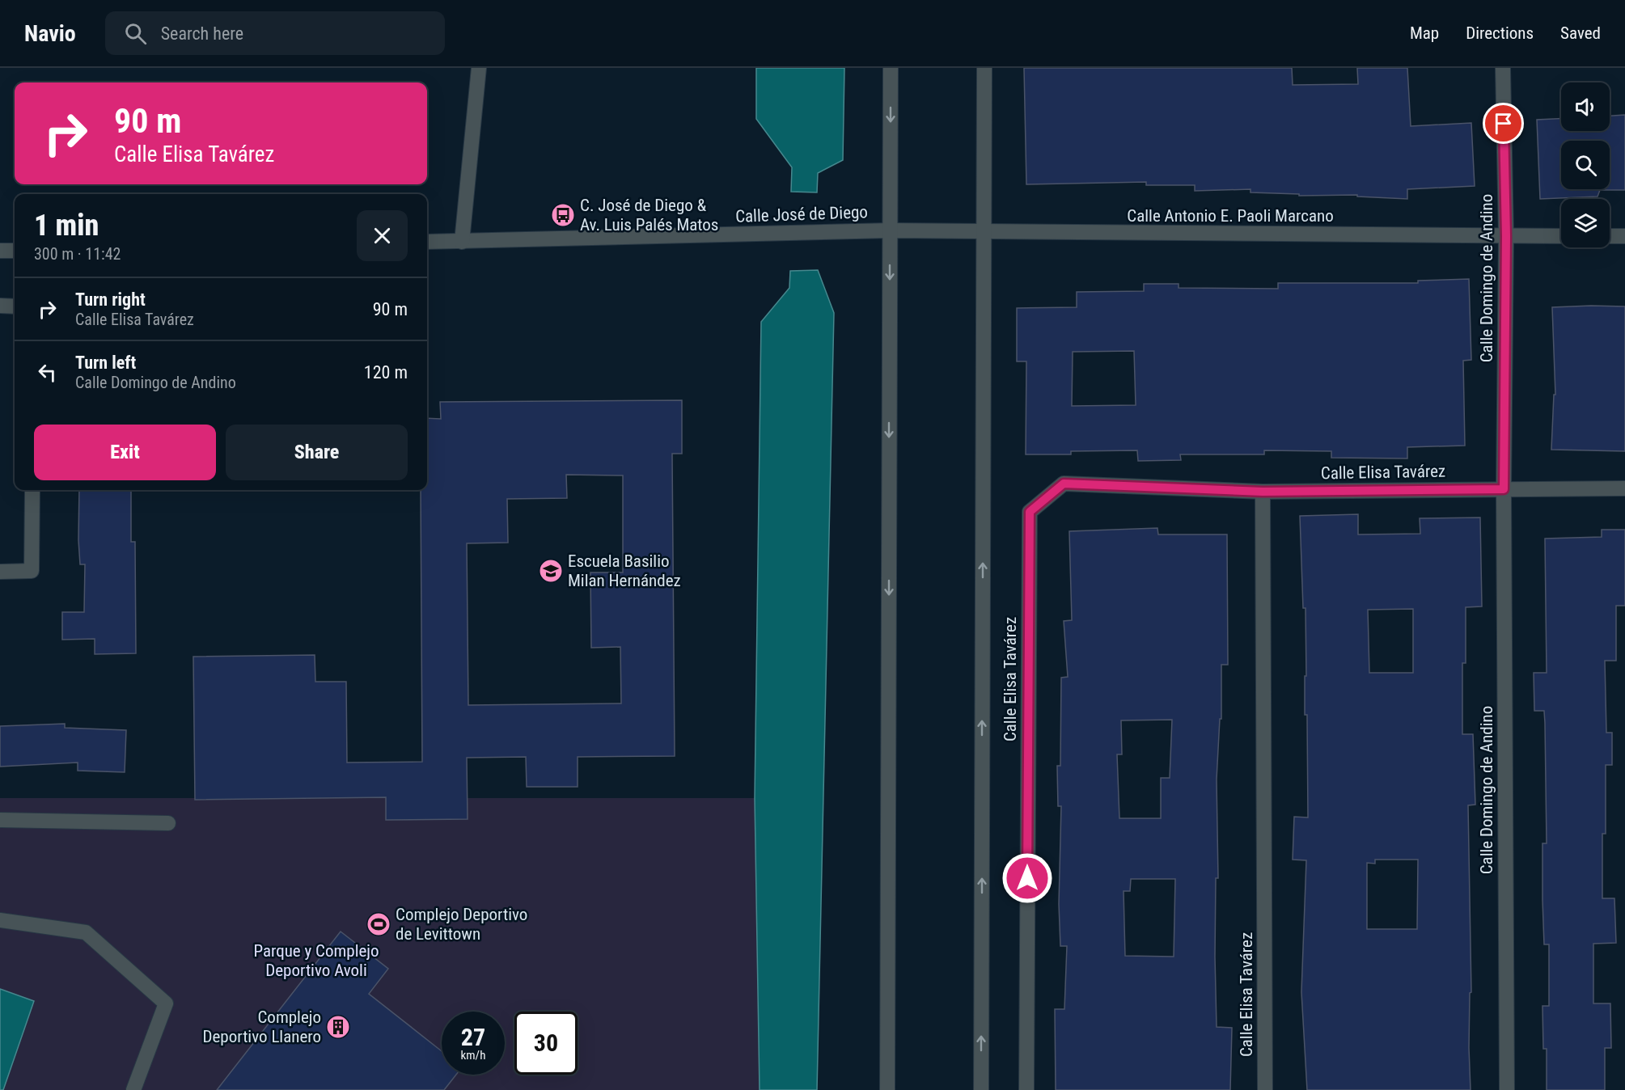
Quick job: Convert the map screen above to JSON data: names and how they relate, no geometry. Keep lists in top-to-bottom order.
{
  "streets": {
    "street": [
      "Calle José de Diego",
      "Calle Antonio E. Paoli Marcano",
      "Calle Domingo de Andino",
      "Calle Elisa Tavárez"
    ]
  },
  "crossings": [
    ["Calle José de Diego", "Calle Antonio E. Paoli Marcano"],
    ["Calle Antonio E. Paoli Marcano", "Calle Domingo de Andino"],
    ["Calle Domingo de Andino", "Calle Elisa Tavárez"]
  ],
  "parks": ["Parque y Complejo Deportivo Avoli"],
  "places": {
    "bus stop": ["C. José de Diego & Av. Luis Palés Matos"],
    "school or university": ["Escuela Basilio Milan Hernández"],
    "sports": ["Complejo Deportivo de Levittown"],
    "building": ["Complejo Deportivo Llanero"]
  },
  "page": {
    "header": "Navio",
    "search": "Search here",
    "nav": ["Map", "Directions", "Saved"],
    "turn": ["90 m", "Calle Elisa Tavárez"],
    "heading": ["1 min", "300 m · 11:42"],
    "list": [
      {
        "name": "Turn right",
        "note": "Calle Elisa Tavárez",
        "value": "90 m"
      },
      {
        "name": "Turn left",
        "note": "Calle Domingo de Andino",
        "value": "120 m"
      }
    ],
    "buttons": ["Exit", "Share"],
    "speed": "27 km/h",
    "limit": "30"
  }
}
